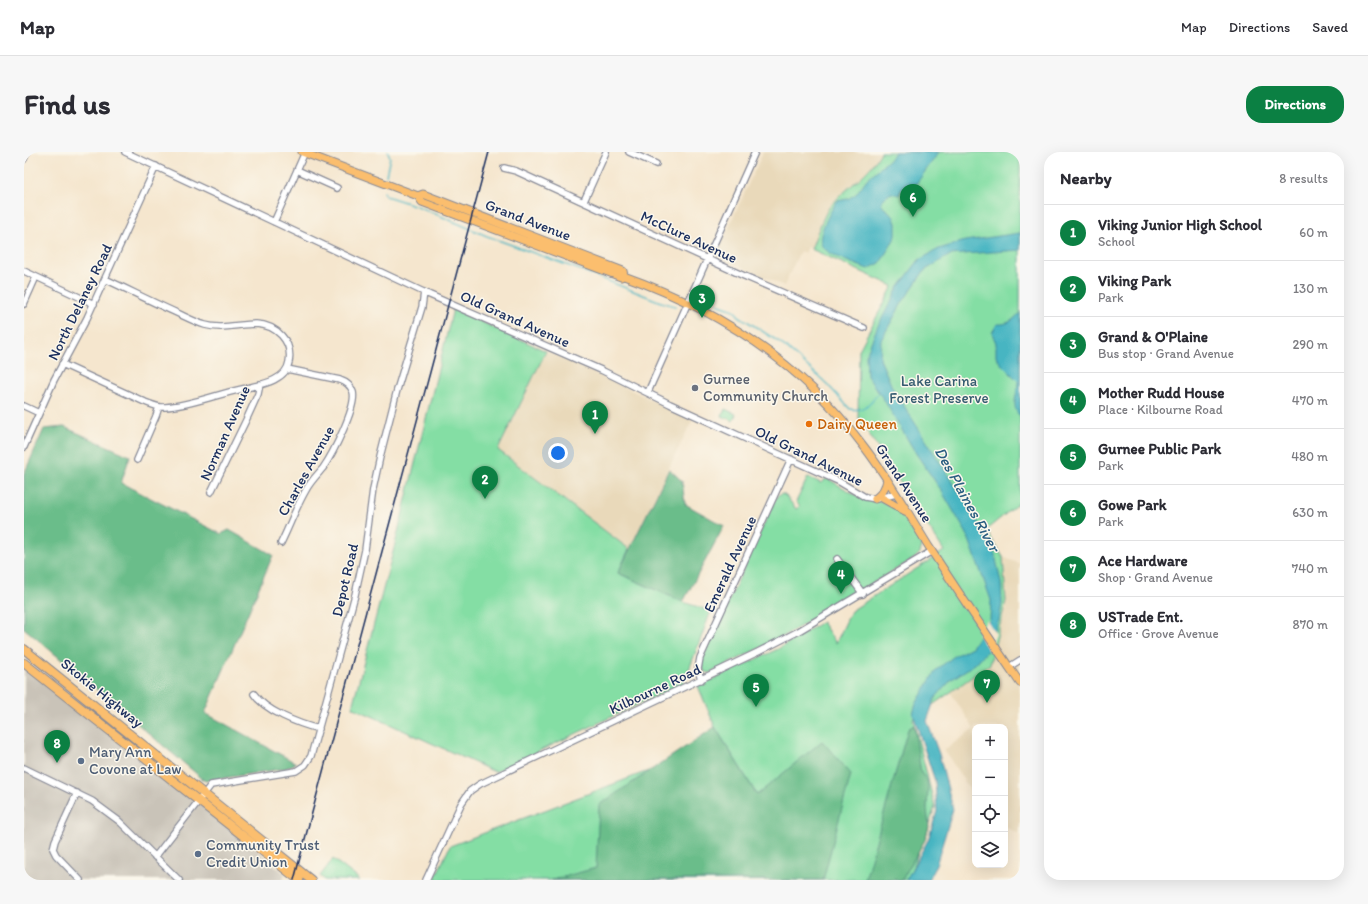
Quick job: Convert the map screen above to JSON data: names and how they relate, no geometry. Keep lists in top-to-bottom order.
{
  "streets": {
    "highway": ["Skokie Highway"],
    "main road": ["Grand Avenue"],
    "street": [
      "McClure Avenue",
      "North Delaney Road",
      "Old Grand Avenue",
      "Norman Avenue",
      "Charles Avenue",
      "Emerald Avenue",
      "Depot Road",
      "Kilbourne Road"
    ]
  },
  "crossings": [
    ["Grand Avenue", "Kilbourne Road"],
    ["North Delaney Road", "Old Grand Avenue"],
    ["Old Grand Avenue", "Emerald Avenue"],
    ["Old Grand Avenue", "Depot Road"],
    ["Emerald Avenue", "Kilbourne Road"],
    ["Depot Road", "Skokie Highway"]
  ],
  "water": ["Des Plaines River"],
  "parks": ["Lake Carina Forest Preserve"],
  "places": [
    "Gurnee Community Church",
    "Dairy Queen",
    "Mary Ann Covone at Law",
    "Community Trust Credit Union"
  ],
  "page": {
    "header": "Map",
    "nav": ["Map", "Directions", "Saved"],
    "buttons": "Directions",
    "title": "Find us",
    "heading": ["Nearby", "8 results"],
    "pins": [
      "6",
      "3",
      "1",
      "2",
      "4",
      "7",
      "5",
      "8"
    ],
    "list": [
      {
        "mark": "1",
        "name": "Viking Junior High School",
        "note": "School",
        "value": "60 m"
      },
      {
        "mark": "2",
        "name": "Viking Park",
        "note": "Park",
        "value": "130 m"
      },
      {
        "mark": "3",
        "name": "Grand & O'Plaine",
        "note": "Bus stop · Grand Avenue",
        "value": "290 m"
      },
      {
        "mark": "4",
        "name": "Mother Rudd House",
        "note": "Place · Kilbourne Road",
        "value": "470 m"
      },
      {
        "mark": "5",
        "name": "Gurnee Public Park",
        "note": "Park",
        "value": "480 m"
      },
      {
        "mark": "6",
        "name": "Gowe Park",
        "note": "Park",
        "value": "630 m"
      },
      {
        "mark": "7",
        "name": "Ace Hardware",
        "note": "Shop · Grand Avenue",
        "value": "740 m"
      },
      {
        "mark": "8",
        "name": "USTrade Ent.",
        "note": "Office · Grove Avenue",
        "value": "870 m"
      }
    ],
    "map_buttons": ["+", "−"]
  }
}
